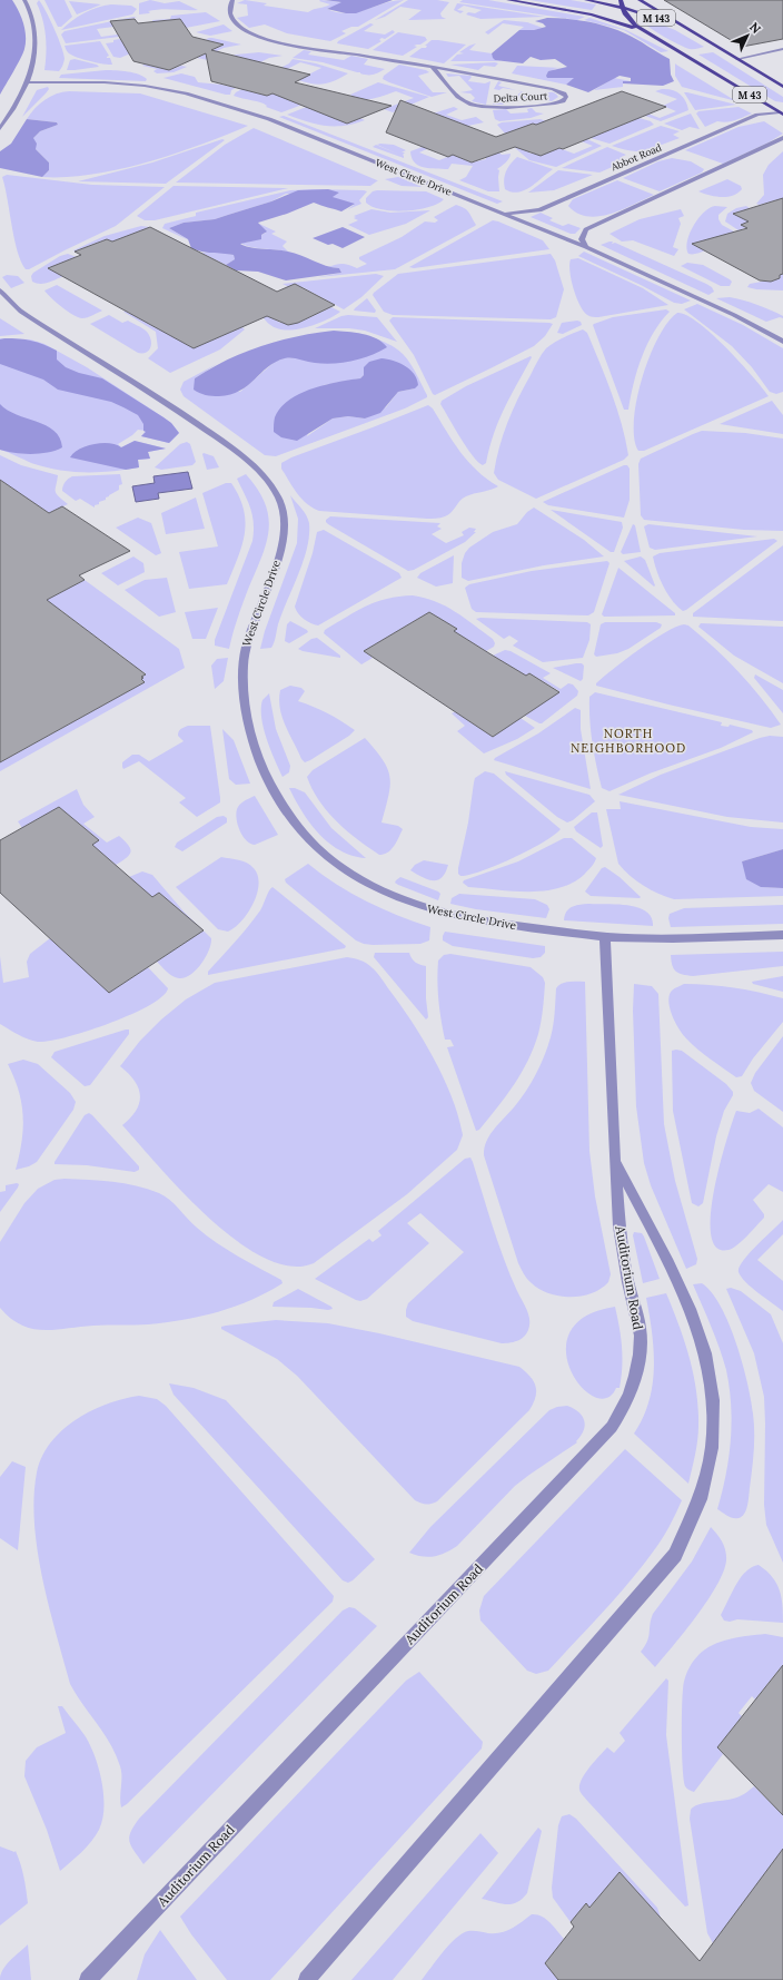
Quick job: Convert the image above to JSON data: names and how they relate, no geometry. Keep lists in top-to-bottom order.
{
  "streets": {
    "main road": ["M 143", "M 43"],
    "street": [
      "Delta Court",
      "Abbot Road",
      "West Circle Drive",
      "Auditorium Road"
    ]
  },
  "crossings": [
    ["M 143", "M 43"],
    ["M 43", "Abbot Road"],
    ["Abbot Road", "West Circle Drive"],
    ["West Circle Drive", "Auditorium Road"]
  ],
  "districts": ["NORTH NEIGHBORHOOD"],
  "north": "top right"
}
